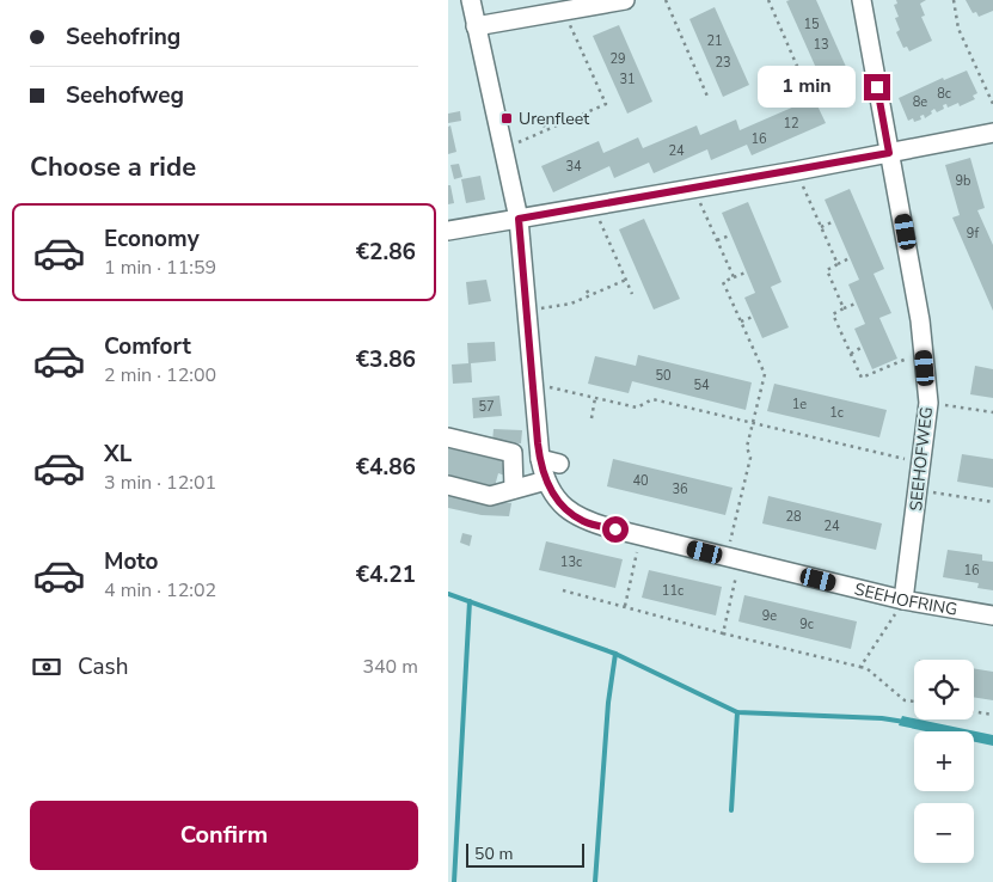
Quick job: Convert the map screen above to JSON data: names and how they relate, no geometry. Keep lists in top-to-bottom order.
{
  "streets": {
    "street": ["SEEHOFWEG", "SEEHOFRING"]
  },
  "crossings": [
    ["SEEHOFWEG", "SEEHOFRING"]
  ],
  "places": {
    "transit": ["Urenfleet"]
  },
  "house_numbers": [
    "15",
    "21",
    "13",
    "29",
    "23",
    "31",
    "8c",
    "8e",
    "12",
    "16",
    "24",
    "34",
    "9b",
    "9f",
    "50",
    "54",
    "1e",
    "57",
    "1c",
    "40",
    "36",
    "28",
    "24",
    "13c",
    "16",
    "11c",
    "9e",
    "9c"
  ],
  "scale_bar": "50 m",
  "page": {
    "banner": ["Seehofring", "Seehofweg"],
    "bubble": "1 min",
    "heading": "Choose a ride",
    "list": [
      {
        "name": "Economy",
        "note": "1 min · 11:59",
        "value": "€2.86"
      },
      {
        "name": "Comfort",
        "note": "2 min · 12:00",
        "value": "€3.86"
      },
      {
        "name": "XL",
        "note": "3 min · 12:01",
        "value": "€4.86"
      },
      {
        "name": "Moto",
        "note": "4 min · 12:02",
        "value": "€4.21"
      }
    ],
    "pay": ["Cash", "340 m"],
    "map_buttons": ["+", "−"],
    "buttons": "Confirm",
    "scale": "50 m"
  }
}
